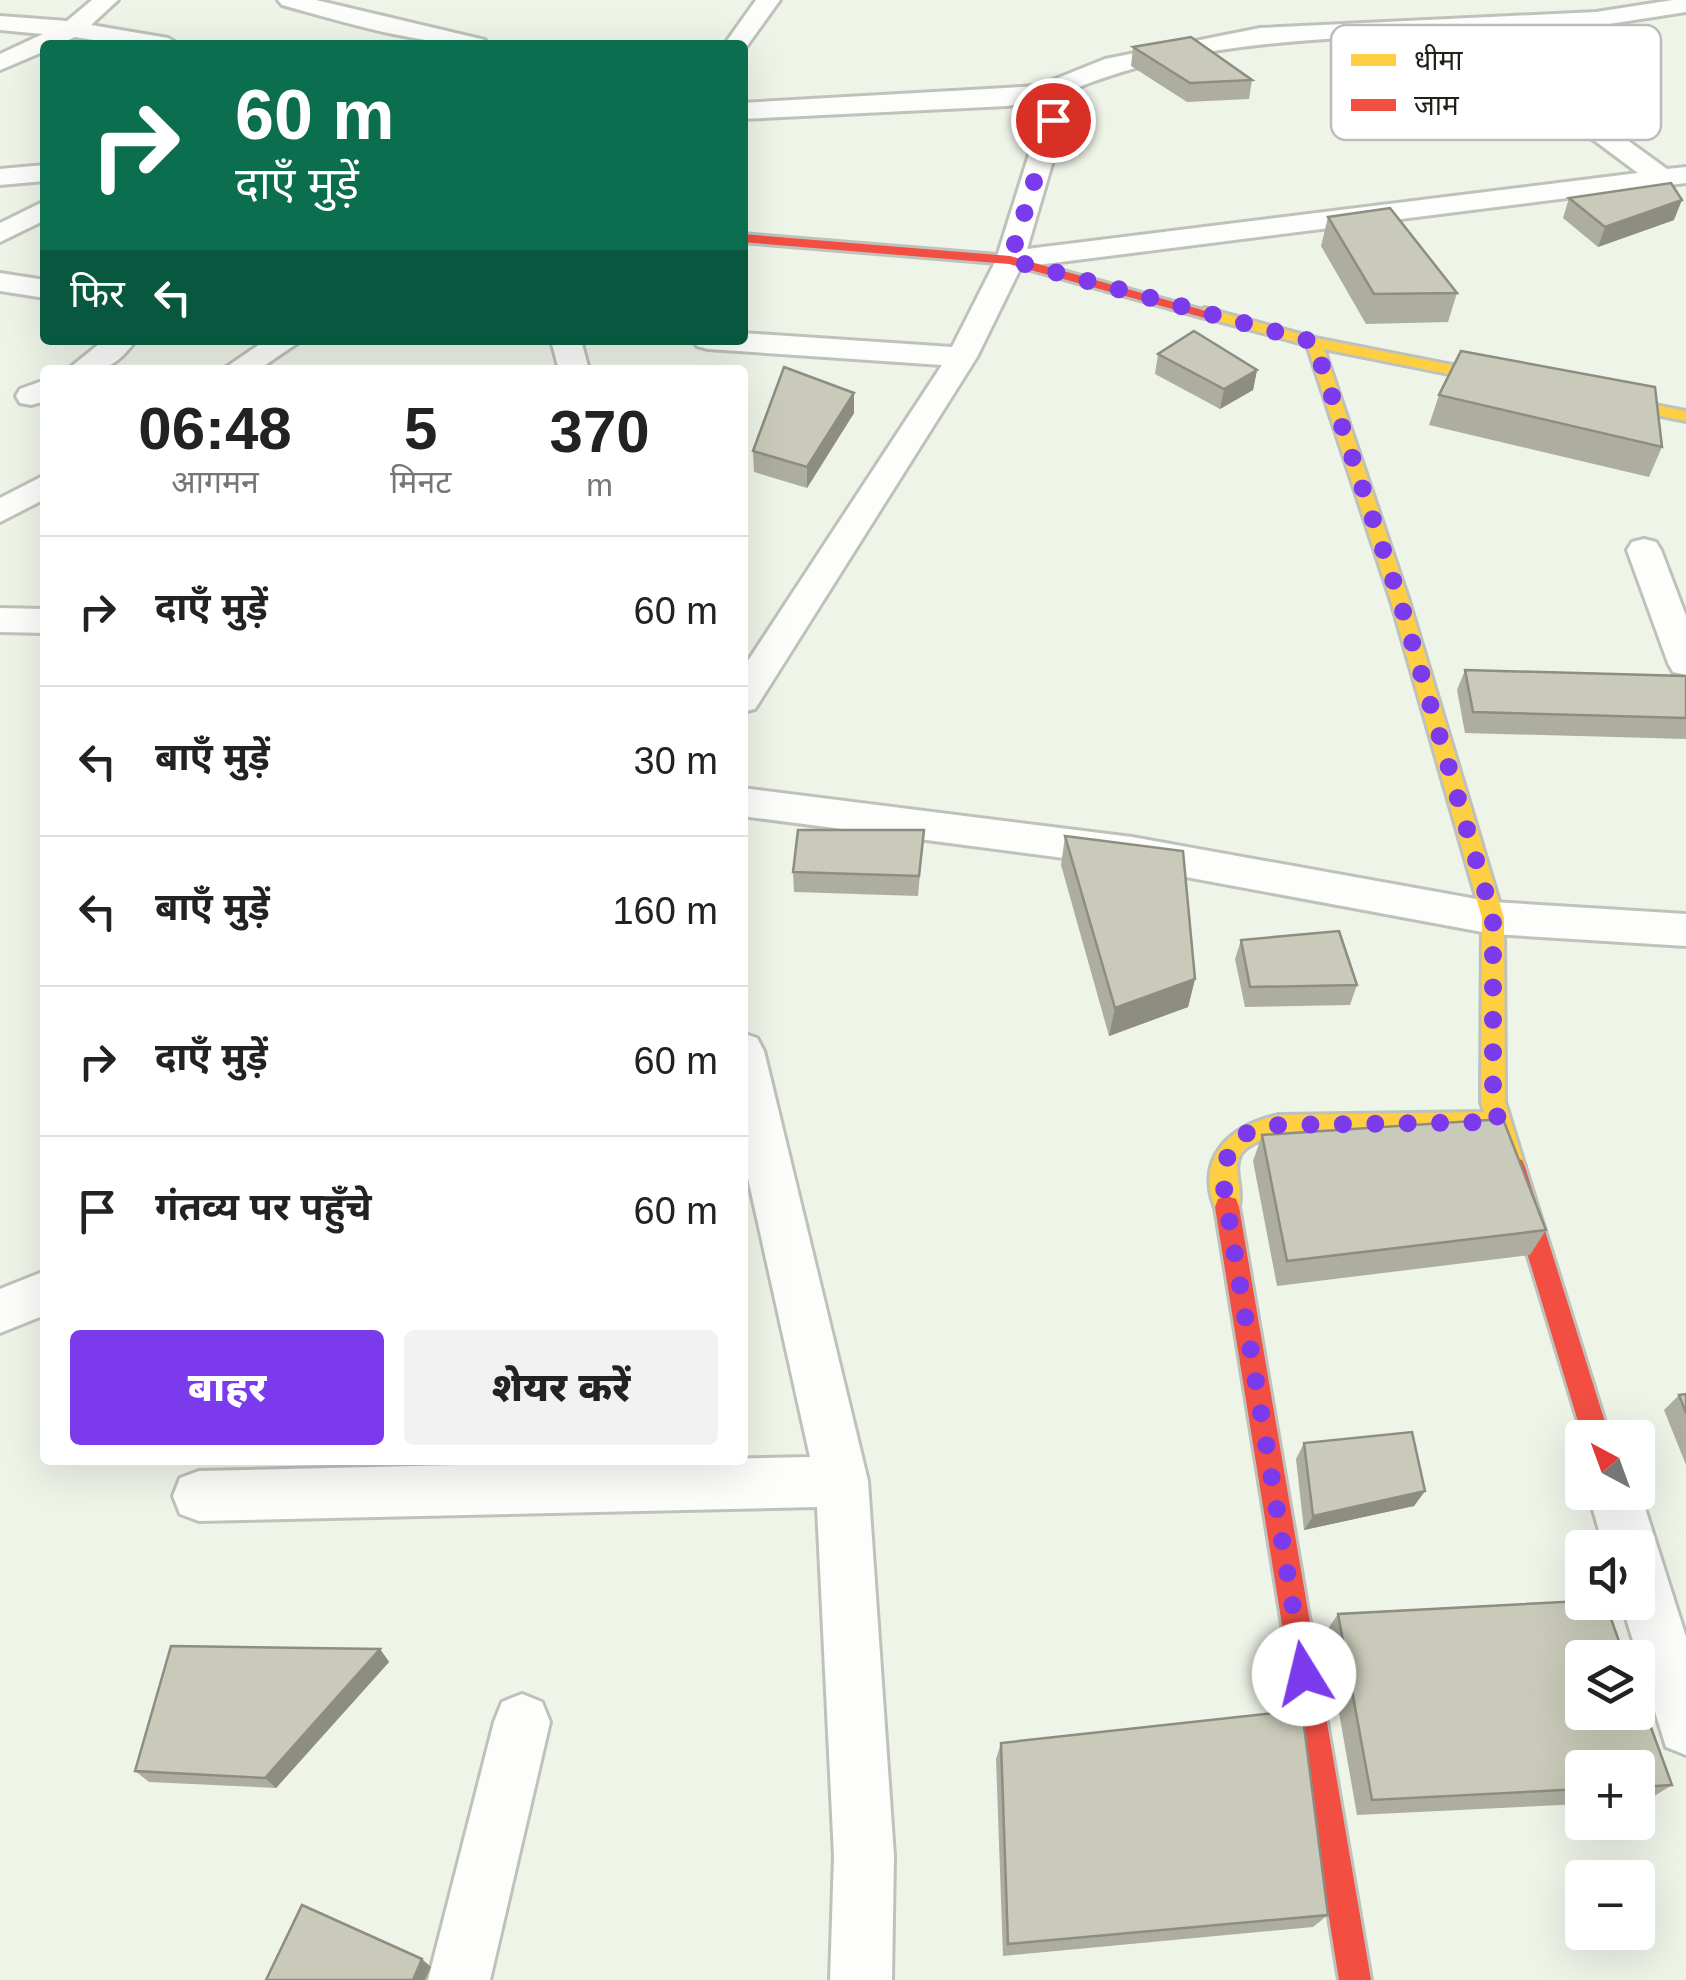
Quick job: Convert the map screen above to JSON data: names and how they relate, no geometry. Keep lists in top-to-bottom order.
{
  "legend": ["धीमा", "जाम"],
  "north": "top left",
  "page": {
    "turn": ["60 m", "दाएँ मुड़ें"],
    "then": "फिर",
    "eta": [
      "06:48",
      "आगमन",
      "5",
      "मिनट",
      "370",
      "m"
    ],
    "list": [
      {
        "name": "दाएँ मुड़ें",
        "value": "60 m"
      },
      {
        "name": "बाएँ मुड़ें",
        "value": "30 m"
      },
      {
        "name": "बाएँ मुड़ें",
        "value": "160 m"
      },
      {
        "name": "दाएँ मुड़ें",
        "value": "60 m"
      },
      {
        "name": "गंतव्य पर पहुँचे",
        "value": "60 m"
      }
    ],
    "buttons": ["बाहर", "शेयर करें"],
    "map_buttons": ["+", "−"]
  }
}
